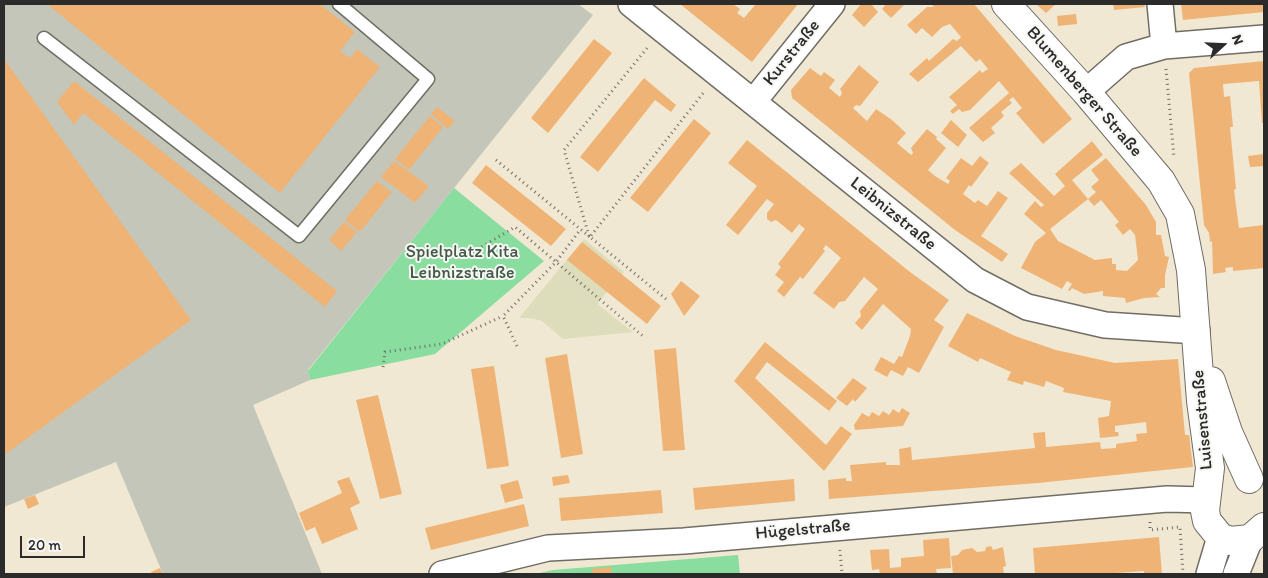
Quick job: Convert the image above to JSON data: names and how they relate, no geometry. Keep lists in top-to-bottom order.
{
  "streets": {
    "street": [
      "Kurstraße",
      "Blumenberger Straße",
      "Leibnizstraße",
      "Luisenstraße",
      "Hügelstraße"
    ]
  },
  "crossings": [
    ["Kurstraße", "Leibnizstraße"],
    ["Blumenberger Straße", "Luisenstraße"],
    ["Leibnizstraße", "Luisenstraße"]
  ],
  "parks": ["Spielplatz Kita Leibnizstraße"],
  "scale_bar": "20 m",
  "north": "right"
}
